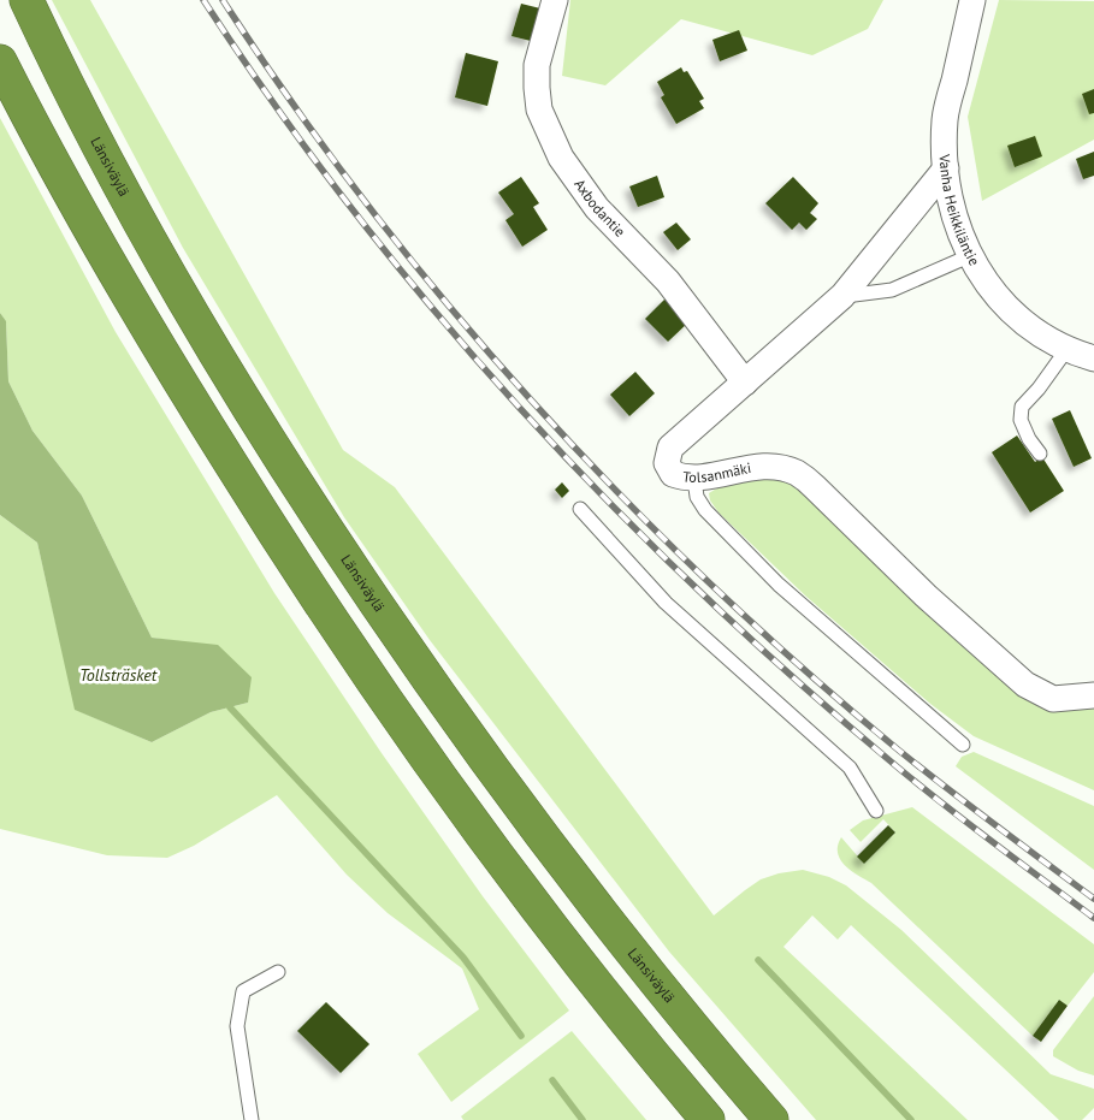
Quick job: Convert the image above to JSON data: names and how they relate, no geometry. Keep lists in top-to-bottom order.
{
  "streets": {
    "highway": ["Länsiväylä"],
    "street": ["Axbodantie", "Vanha Heikkiläntie", "Tolsanmäki"]
  },
  "crossings": [
    ["Axbodantie", "Tolsanmäki"],
    ["Vanha Heikkiläntie", "Tolsanmäki"]
  ],
  "water": ["Tollsträsket"]
}
